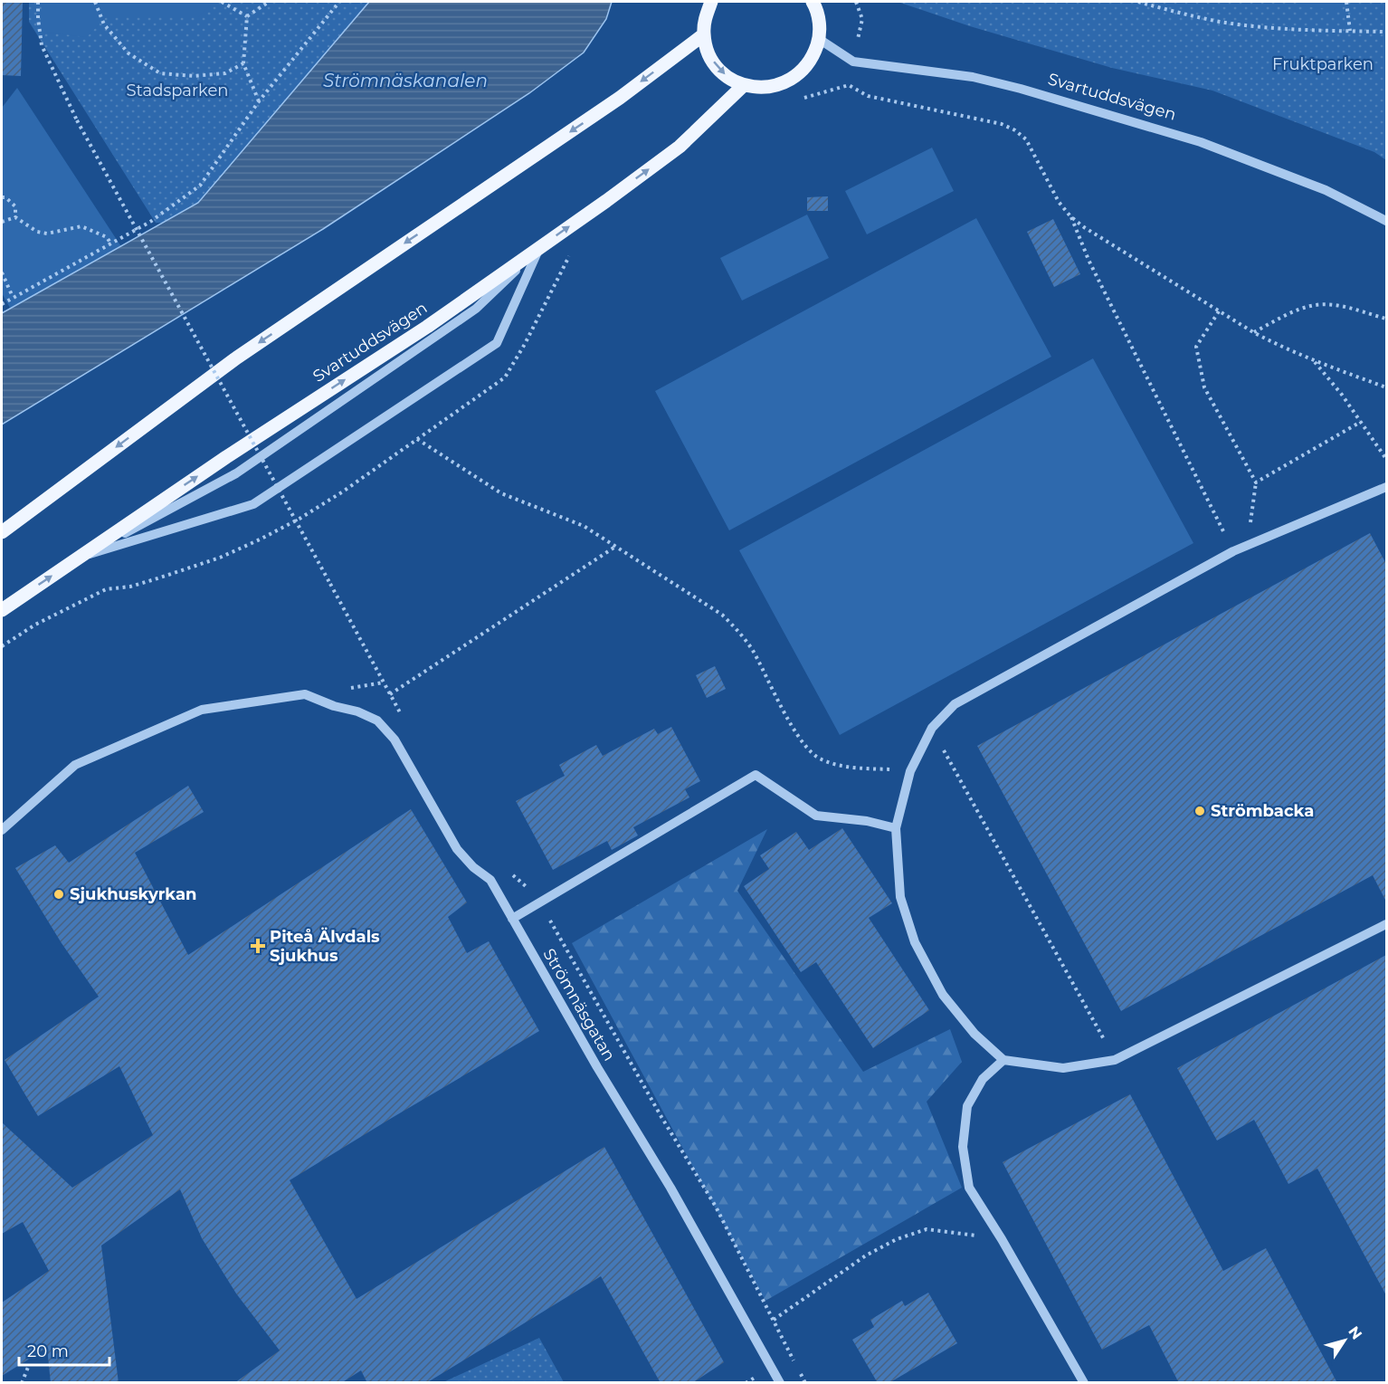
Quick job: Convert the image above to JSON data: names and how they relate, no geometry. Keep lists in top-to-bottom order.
{
  "streets": {
    "main road": ["Svartuddsvägen"],
    "street": ["Strömnäsgatan"]
  },
  "water": ["Strömnäskanalen"],
  "parks": ["Fruktparken", "Stadsparken"],
  "places": {
    "other": ["Strömbacka", "Sjukhuskyrkan"],
    "health": ["Piteå Älvdals Sjukhus"]
  },
  "scale_bar": "20 m",
  "north": "top right"
}
